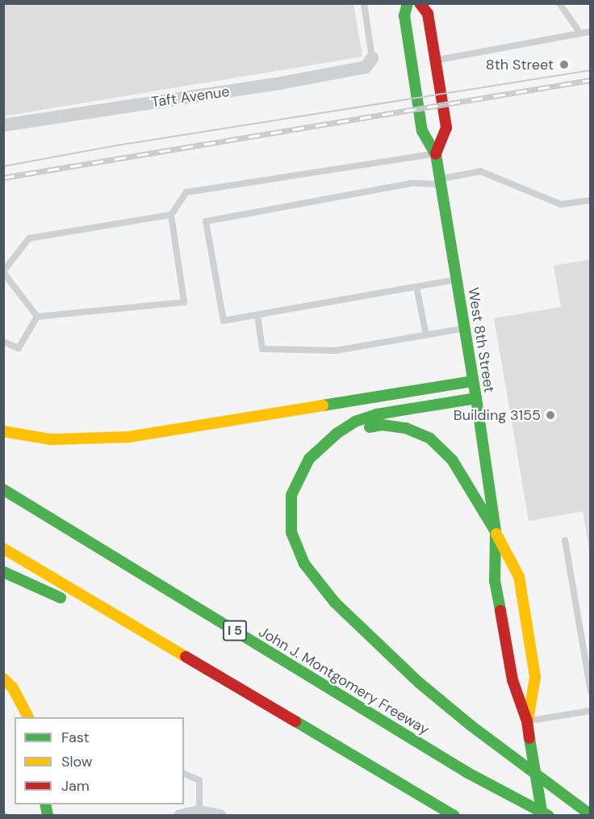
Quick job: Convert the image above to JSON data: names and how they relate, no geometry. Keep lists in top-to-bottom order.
{
  "streets": {
    "main road": ["West 8th Street", "I 5", "John J. Montgomery Freeway"],
    "street": ["Taft Avenue"]
  },
  "places": ["8th Street", "Building 3155"],
  "legend": ["Fast", "Slow", "Jam"]
}
